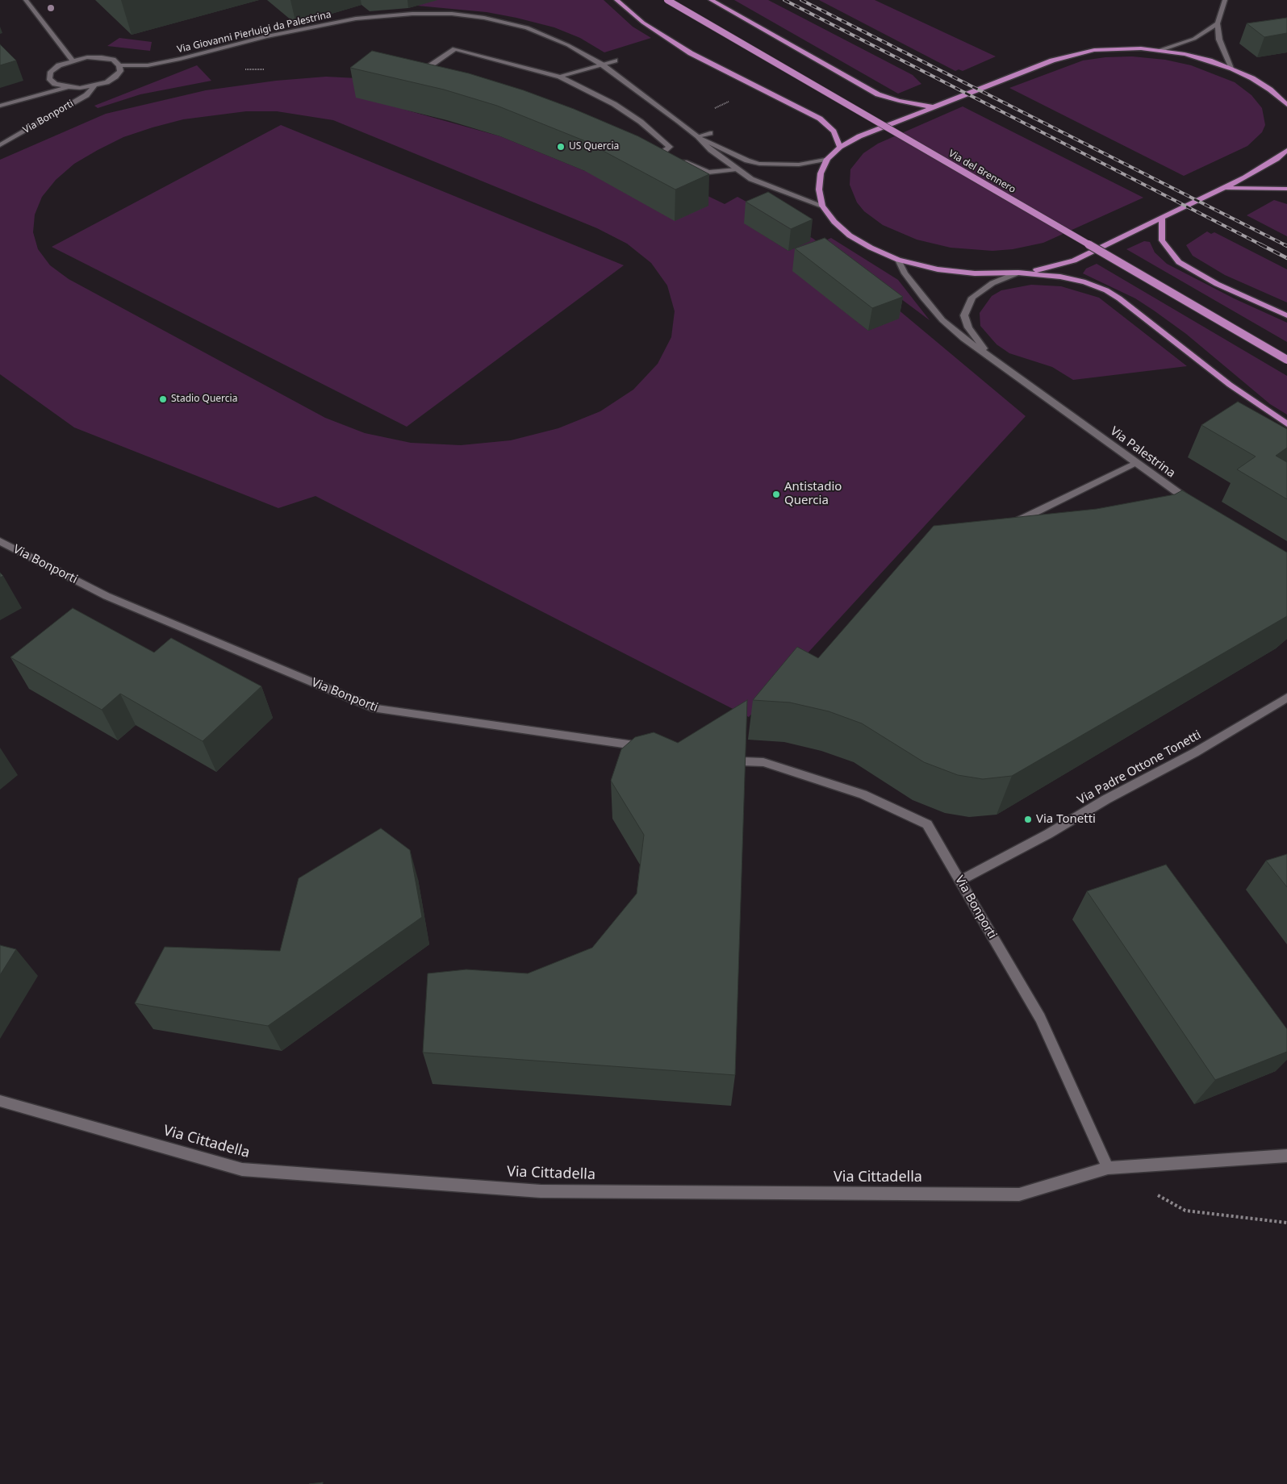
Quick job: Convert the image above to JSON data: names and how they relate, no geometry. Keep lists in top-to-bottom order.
{
  "streets": {
    "main road": ["Via del Brennero"],
    "street": [
      "Via Giovanni Pierluigi da Palestrina",
      "Via Bonporti",
      "Via Palestrina",
      "Via Padre Ottone Tonetti",
      "Via Cittadella"
    ]
  },
  "crossings": [
    ["Via Bonporti", "Via Padre Ottone Tonetti"],
    ["Via Bonporti", "Via Cittadella"]
  ],
  "places": [
    "US Quercia",
    "Stadio Quercia",
    "Antistadio Quercia",
    "Via Tonetti"
  ]
}
